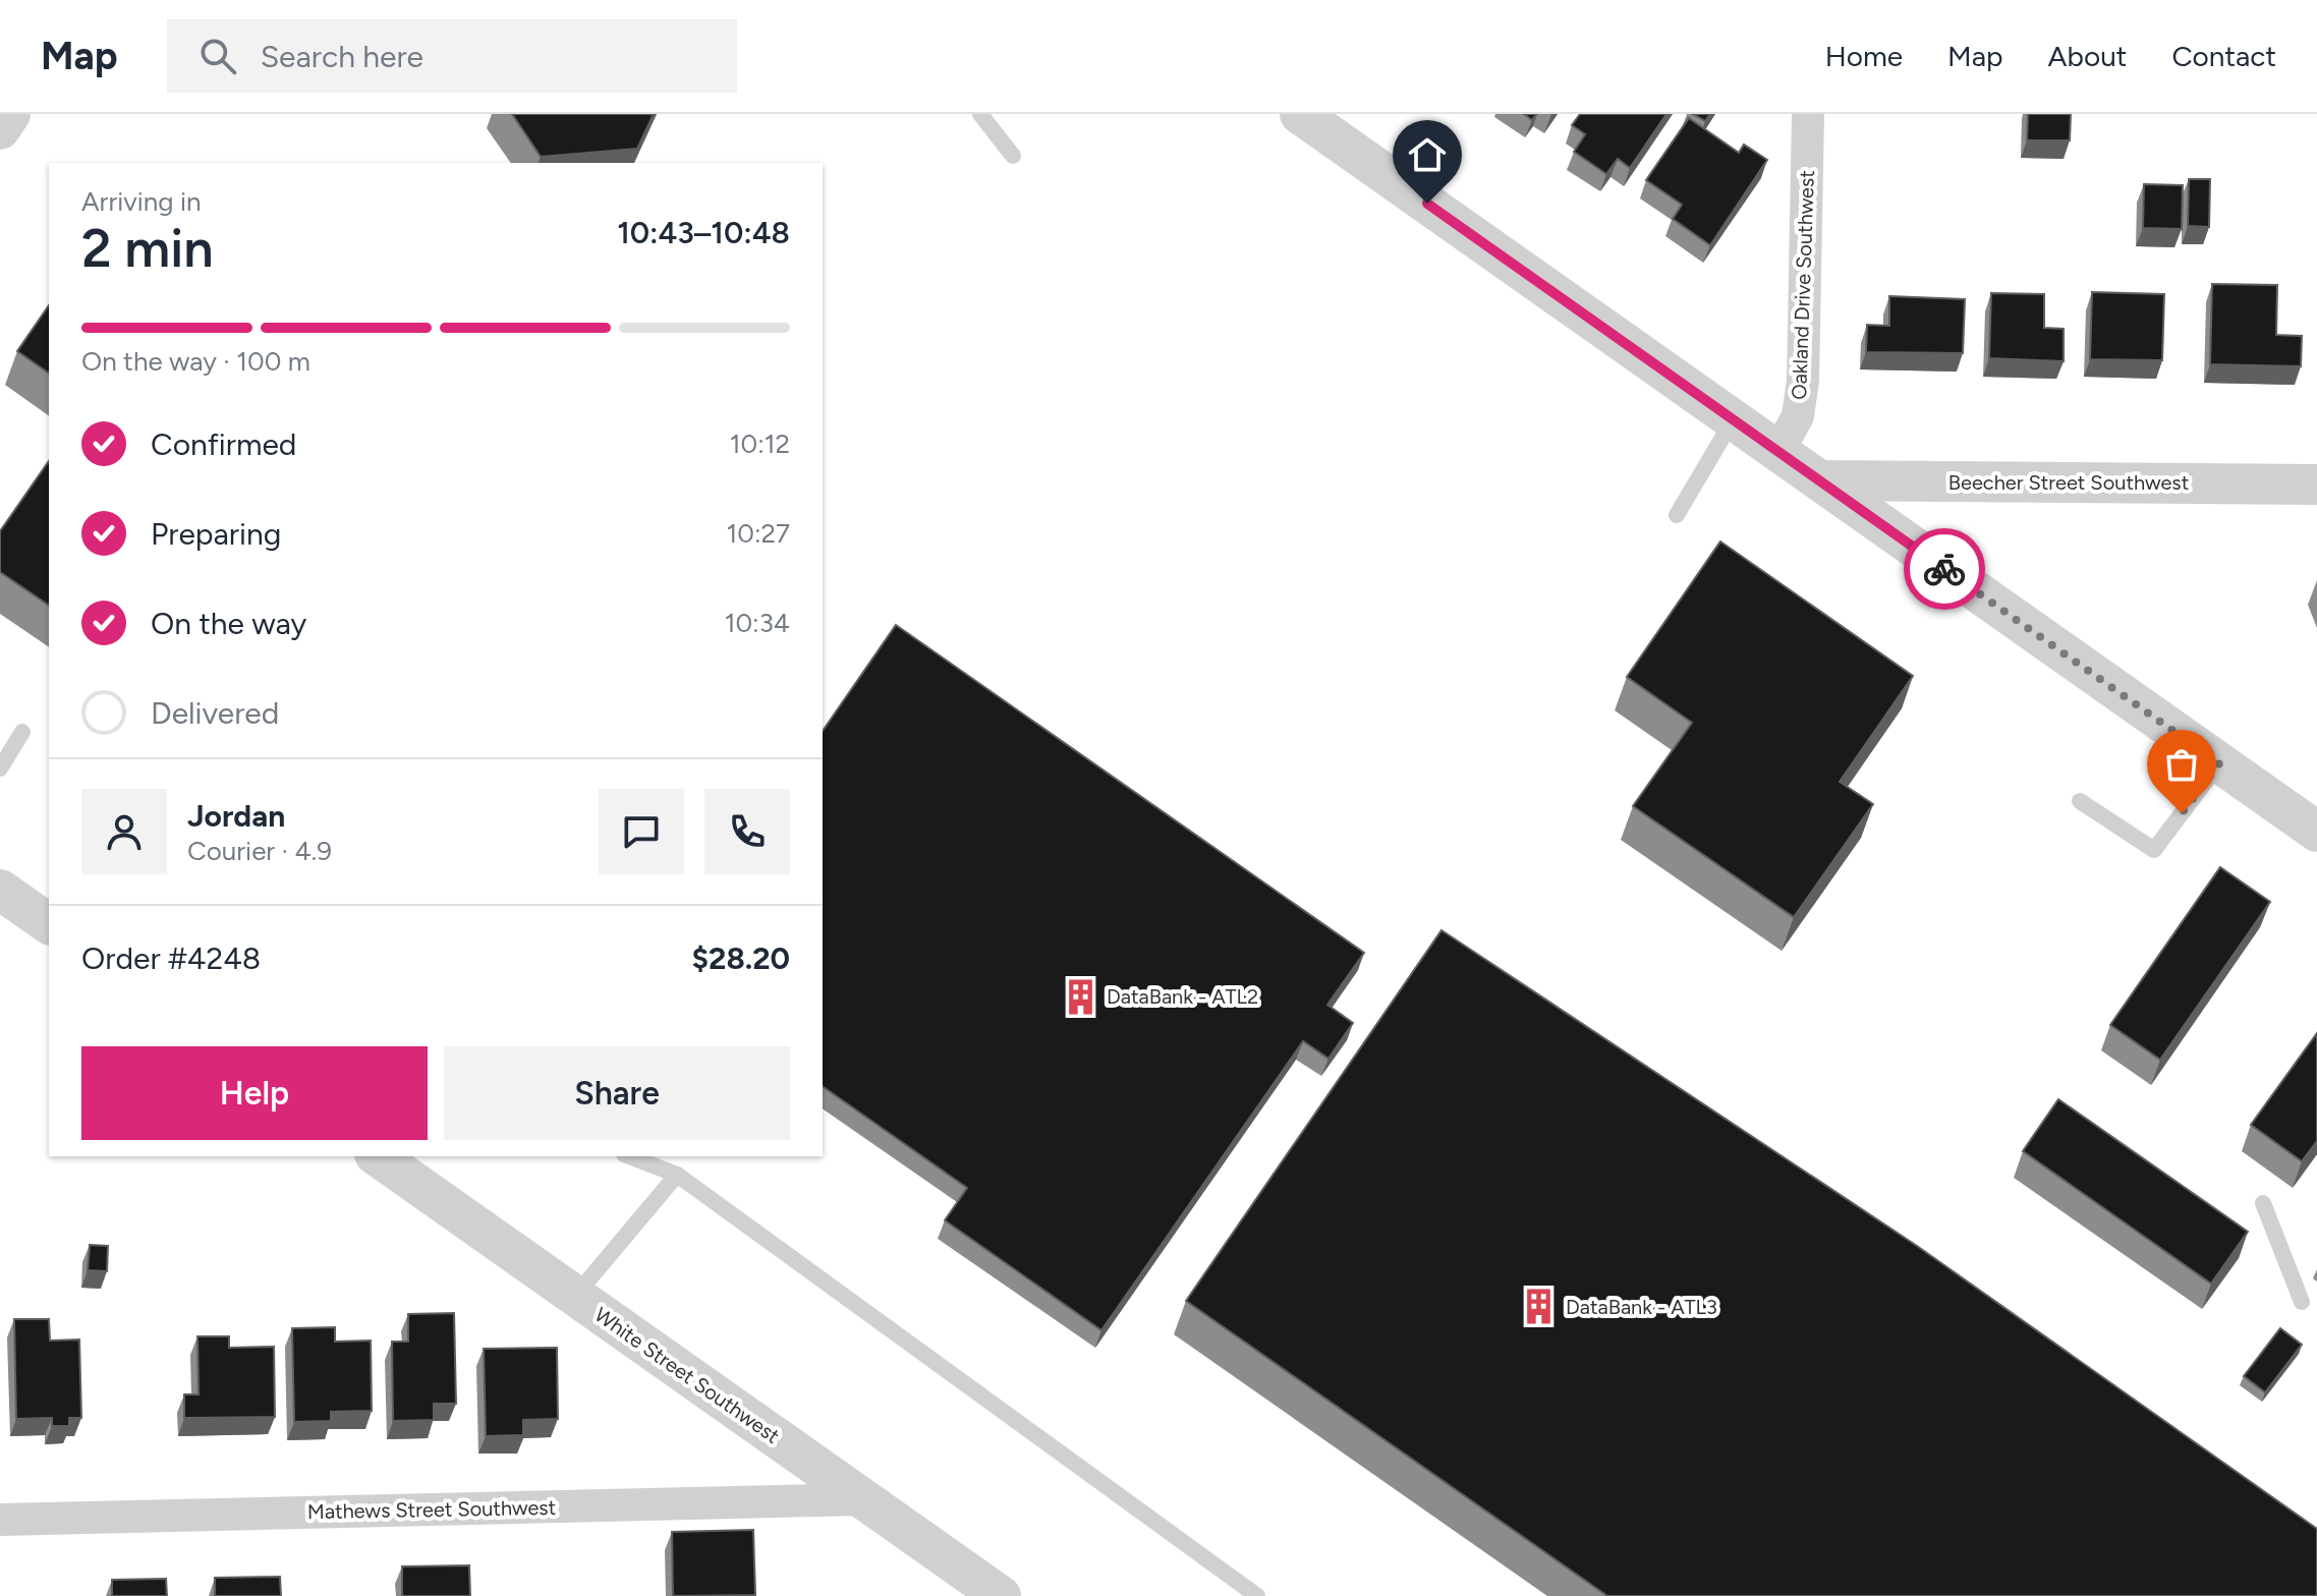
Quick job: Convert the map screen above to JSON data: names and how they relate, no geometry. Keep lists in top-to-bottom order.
{
  "streets": {
    "street": [
      "Oakland Drive Southwest",
      "Beecher Street Southwest",
      "White Street Southwest",
      "Mathews Street Southwest"
    ]
  },
  "crossings": [
    ["White Street Southwest", "Mathews Street Southwest"]
  ],
  "places": {
    "building": ["DataBank - ATL2", "DataBank - ATL3"]
  },
  "page": {
    "header": "Map",
    "search": "Search here",
    "nav": [
      "Home",
      "Map",
      "About",
      "Contact"
    ],
    "heading": ["2 min", "Arriving in", "10:43–10:48"],
    "panel": [
      "Jordan",
      "Courier · 4.9",
      "Order #4248",
      "$28.20"
    ],
    "bar": "On the way · 100 m",
    "list": [
      ["Confirmed", "10:12"],
      ["Preparing", "10:27"],
      ["On the way", "10:34"],
      "Delivered"
    ],
    "buttons": ["Help", "Share"]
  }
}
